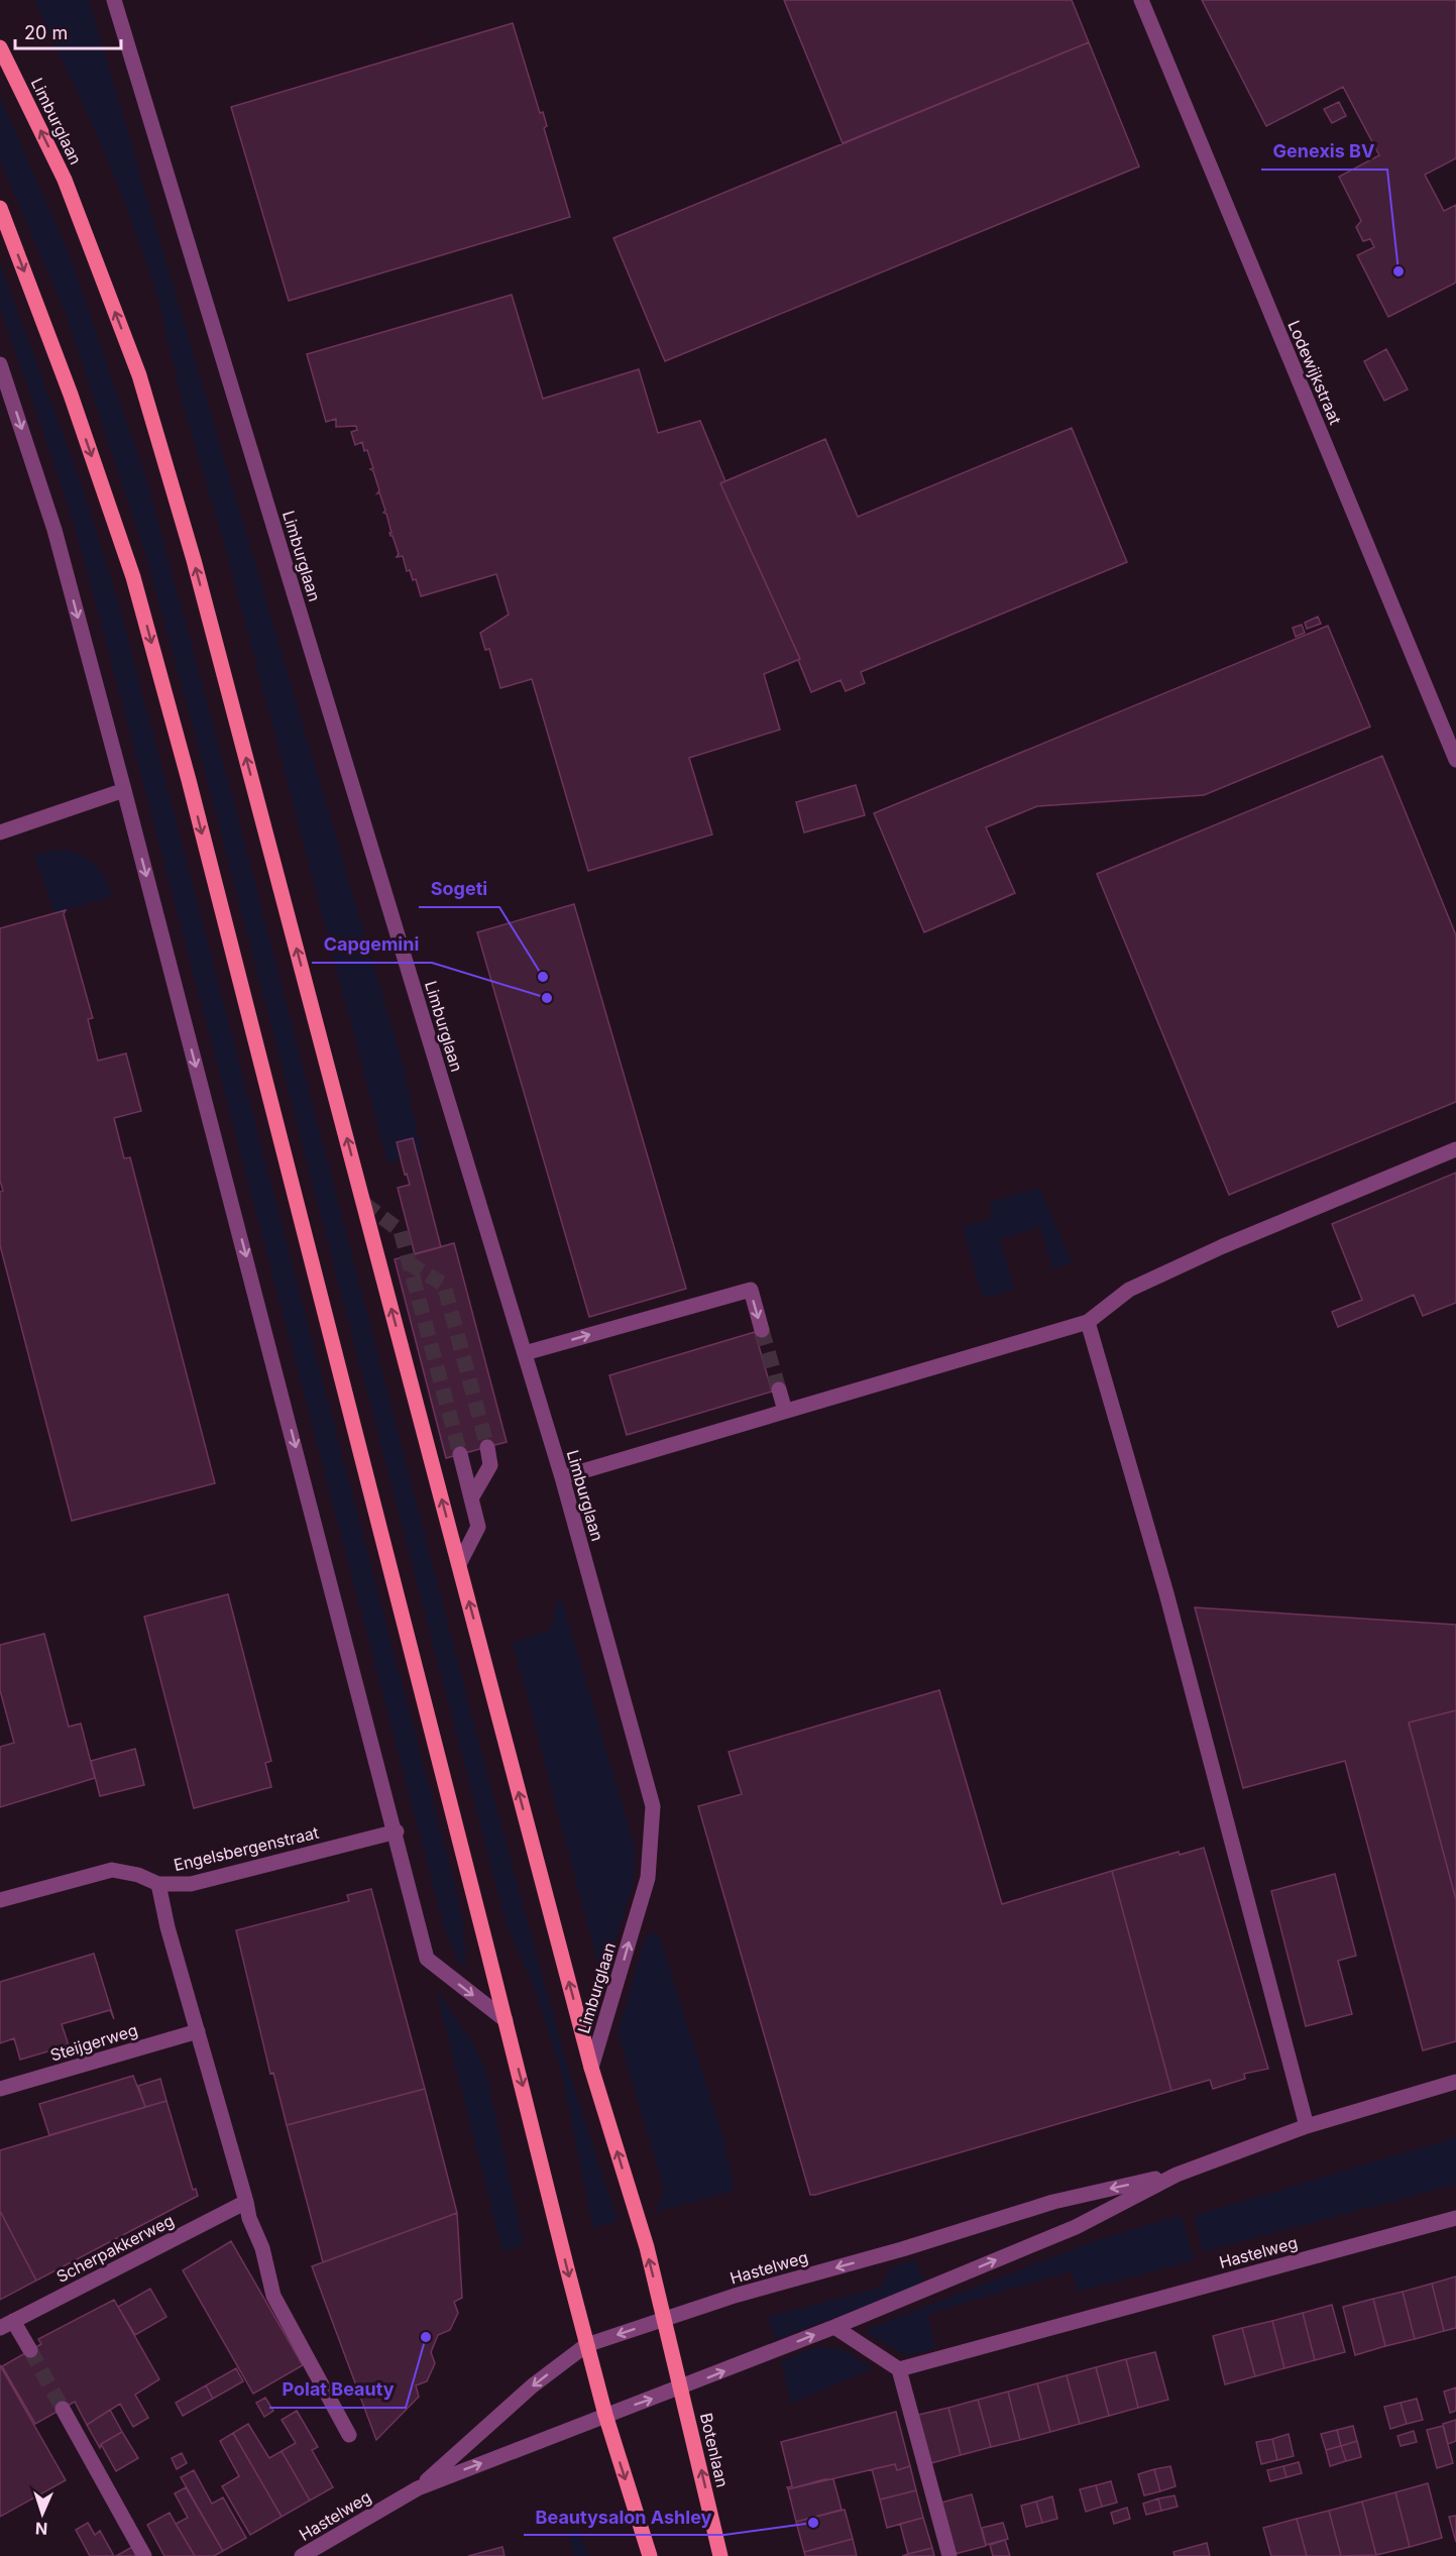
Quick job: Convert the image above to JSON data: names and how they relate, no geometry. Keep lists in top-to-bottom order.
{
  "streets": {
    "main road": ["Limburglaan", "Botenlaan"],
    "street": [
      "Lodewijkstraat",
      "Engelsbergenstraat",
      "Steijgerweg",
      "Scherpakkerweg",
      "Hastelweg"
    ]
  },
  "crossings": [
    ["Limburglaan", "Hastelweg"],
    ["Limburglaan", "Botenlaan"],
    ["Hastelweg", "Botenlaan"]
  ],
  "places": [
    "Genexis BV",
    "Sogeti",
    "Capgemini",
    "Polat Beauty",
    "Beautysalon Ashley"
  ],
  "scale_bar": "20 m",
  "north": "bottom"
}
